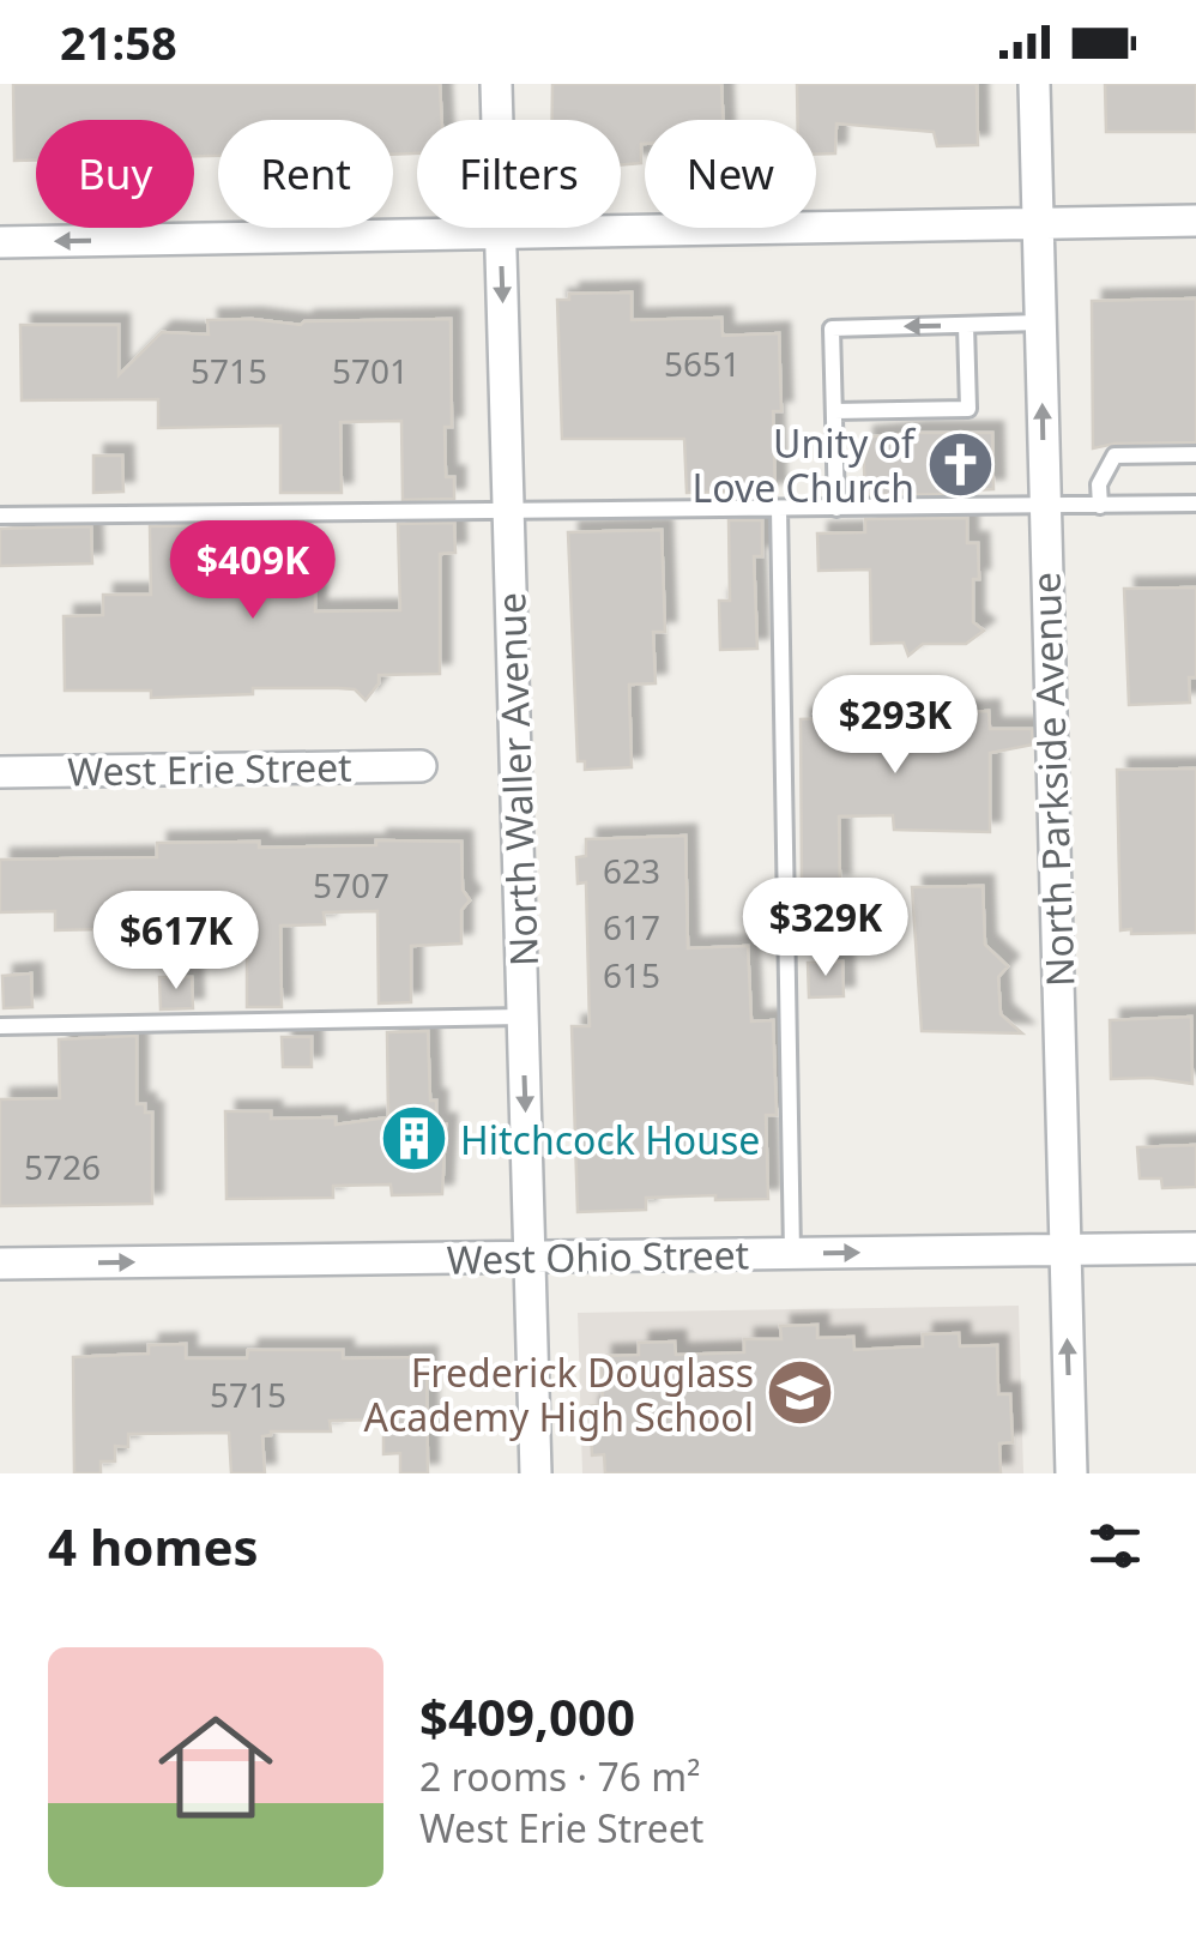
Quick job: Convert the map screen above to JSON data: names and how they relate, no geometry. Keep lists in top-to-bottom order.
{
  "streets": {
    "street": [
      "West Erie Street",
      "North Waller Avenue",
      "North Parkside Avenue",
      "West Ohio Street"
    ]
  },
  "crossings": [
    ["North Waller Avenue", "West Ohio Street"],
    ["North Parkside Avenue", "West Ohio Street"]
  ],
  "one_way": ["North Waller Avenue", "West Ohio Street"],
  "places": {
    "church": ["Unity of Love Church"],
    "building": ["Hitchcock House"],
    "school or university": ["Frederick Douglass Academy High School"]
  },
  "house_numbers": [
    "5651",
    "5715",
    "5701",
    "623",
    "5707",
    "617",
    "615",
    "5726",
    "5715"
  ],
  "page": {
    "status": "21:58",
    "chip": [
      "Buy",
      "Rent",
      "Filters",
      "New"
    ],
    "price": [
      "$409K",
      "$293K",
      "$329K",
      "$617K"
    ],
    "heading": "4 homes",
    "list": [
      {
        "name": "$409,000",
        "note": "2 rooms · 76 m² · West Erie Street"
      }
    ]
  }
}
